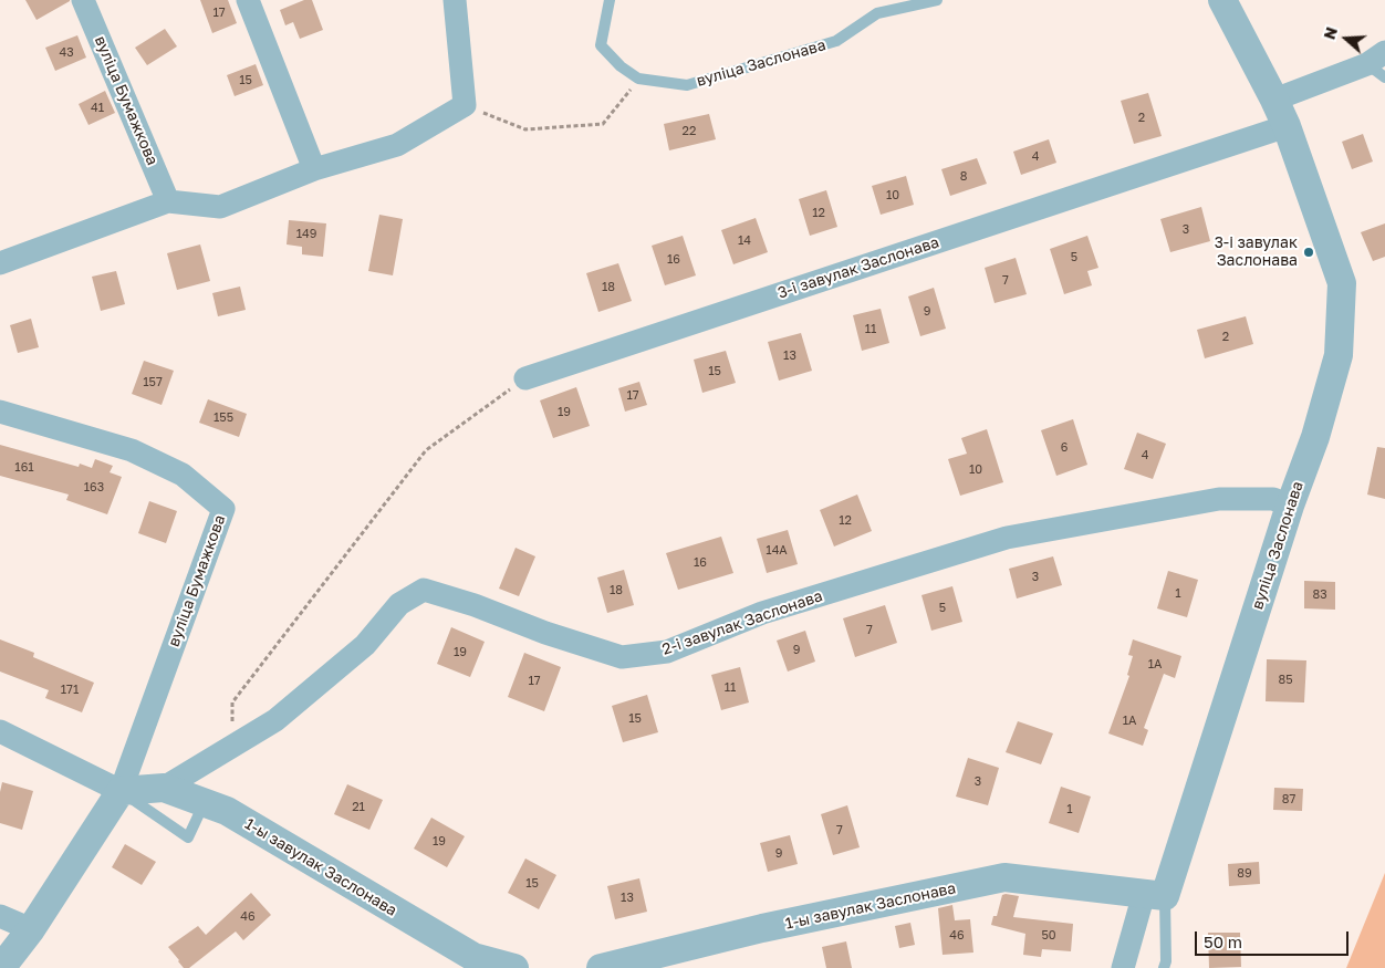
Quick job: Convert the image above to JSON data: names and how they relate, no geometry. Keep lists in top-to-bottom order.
{
  "streets": {
    "street": [
      "вуліца Заслонава",
      "вуліца Бумажкова",
      "3-і завулак Заслонава",
      "2-і завулак Заслонава",
      "1-ы завулак Заслонава"
    ]
  },
  "crossings": [
    ["вуліца Заслонава", "3-і завулак Заслонава"],
    ["вуліца Заслонава", "2-і завулак Заслонава"],
    ["вуліца Заслонава", "1-ы завулак Заслонава"],
    ["вуліца Бумажкова", "1-ы завулак Заслонава"],
    ["2-і завулак Заслонава", "1-ы завулак Заслонава"]
  ],
  "places": ["3-і завулак Заслонава"],
  "house_numbers": [
    "17",
    "43",
    "15",
    "41",
    "2",
    "22",
    "4",
    "8",
    "10",
    "12",
    "3",
    "149",
    "14",
    "5",
    "16",
    "7",
    "18",
    "9",
    "11",
    "2",
    "13",
    "15",
    "157",
    "17",
    "19",
    "155",
    "6",
    "4",
    "161",
    "10",
    "163",
    "12",
    "14А",
    "16",
    "3",
    "18",
    "1",
    "83",
    "5",
    "7",
    "9",
    "19",
    "1А",
    "85",
    "17",
    "11",
    "171",
    "15",
    "1А",
    "3",
    "87",
    "21",
    "1",
    "7",
    "19",
    "9",
    "89",
    "15",
    "13",
    "46",
    "46",
    "50"
  ],
  "scale_bar": "50 m",
  "north": "left"
}
